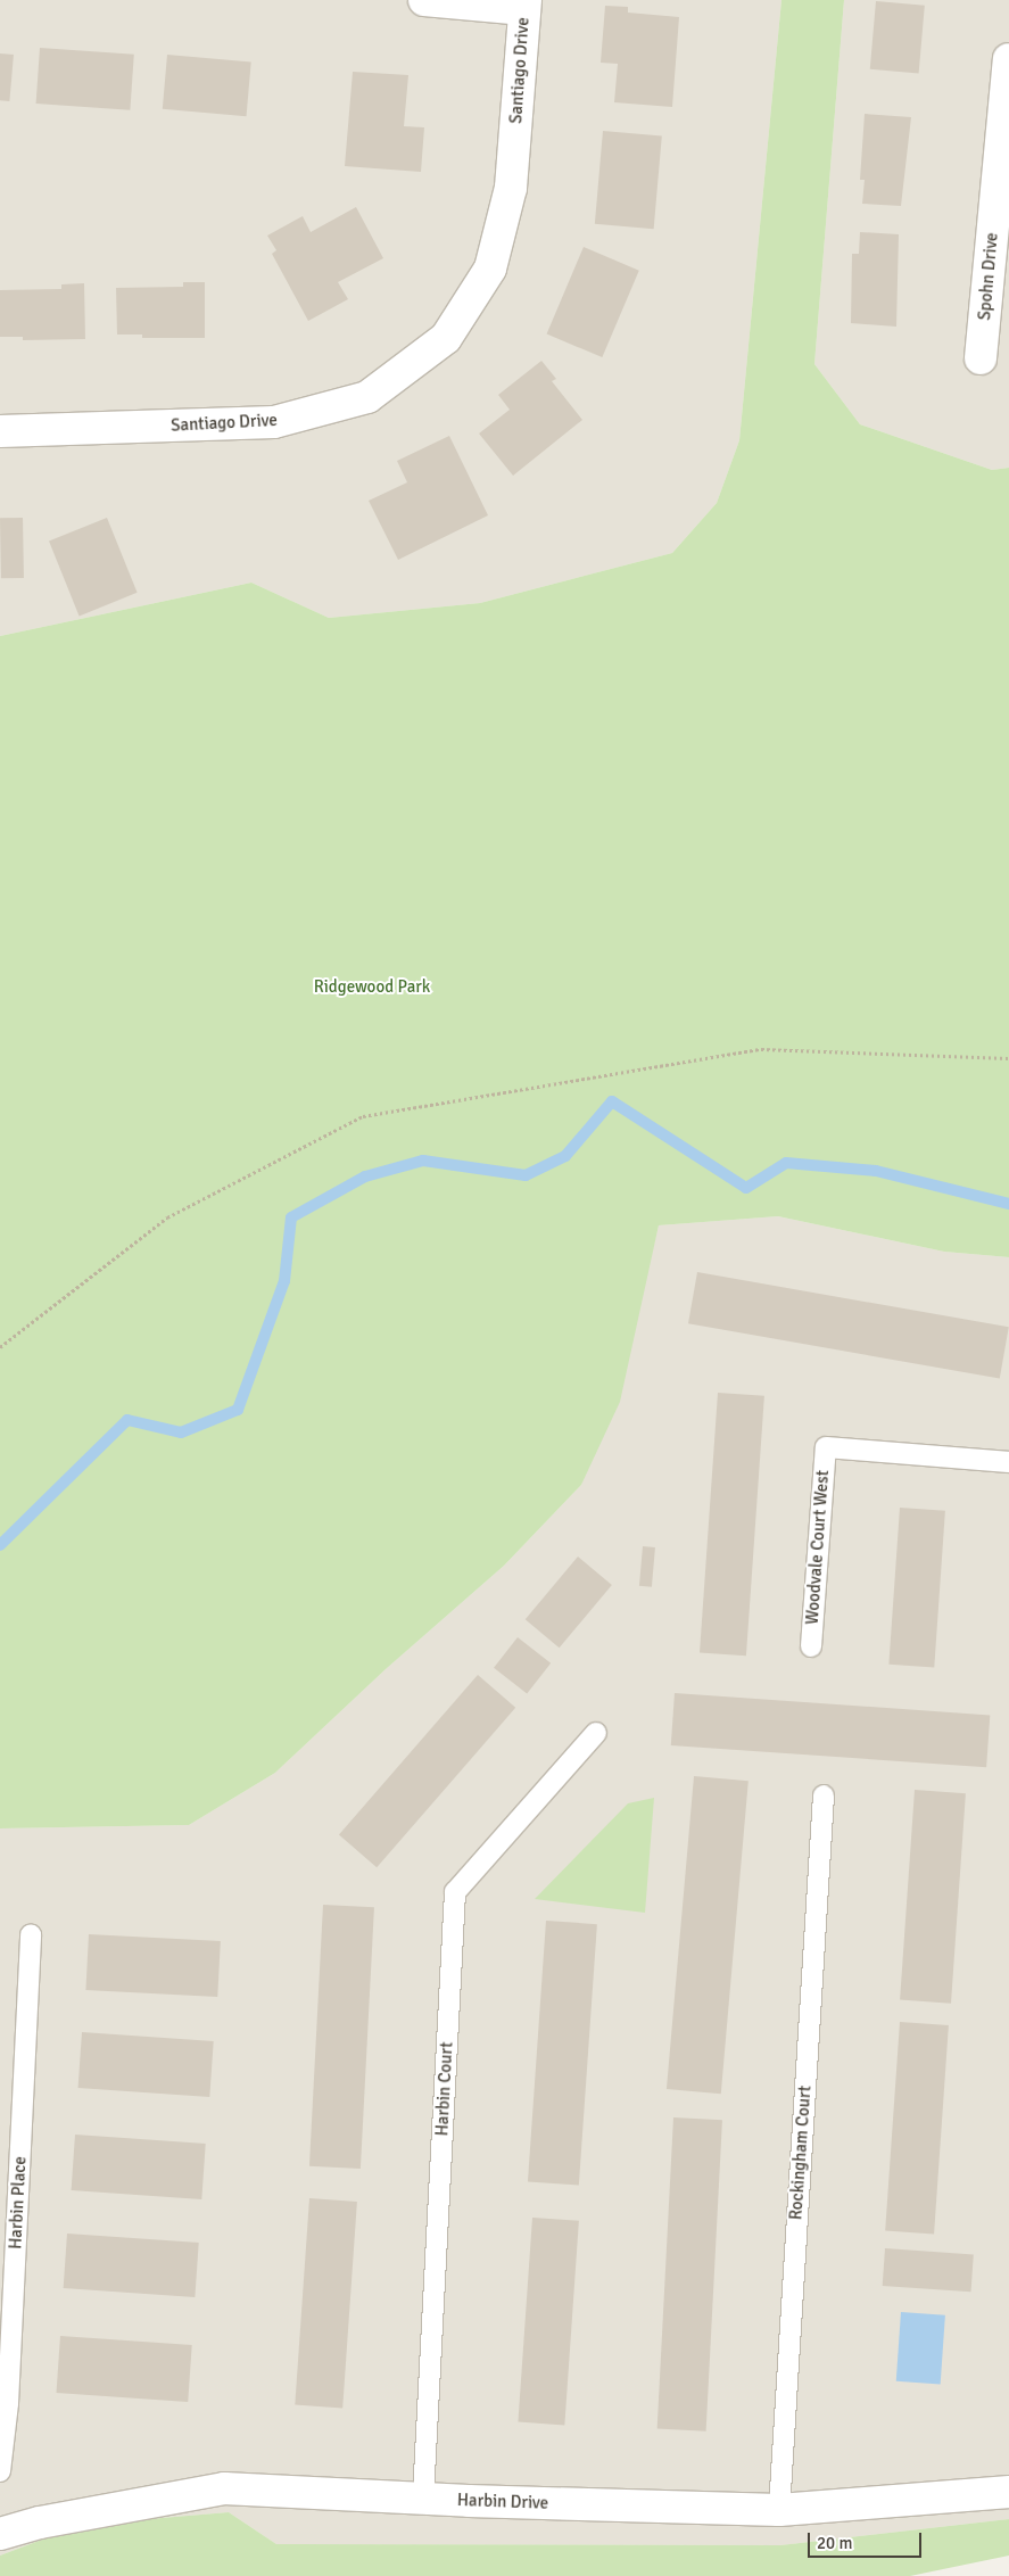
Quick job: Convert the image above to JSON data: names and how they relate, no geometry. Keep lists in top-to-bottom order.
{
  "streets": {
    "street": ["Santiago Drive", "Spohn Drive", "Harbin Drive"],
    "lane": [
      "Woodvale Court West",
      "Harbin Court",
      "Rockingham Court",
      "Harbin Place"
    ]
  },
  "crossings": [
    ["Harbin Court", "Harbin Drive"],
    ["Rockingham Court", "Harbin Drive"]
  ],
  "parks": ["Ridgewood Park"],
  "scale_bar": "20 m"
}
